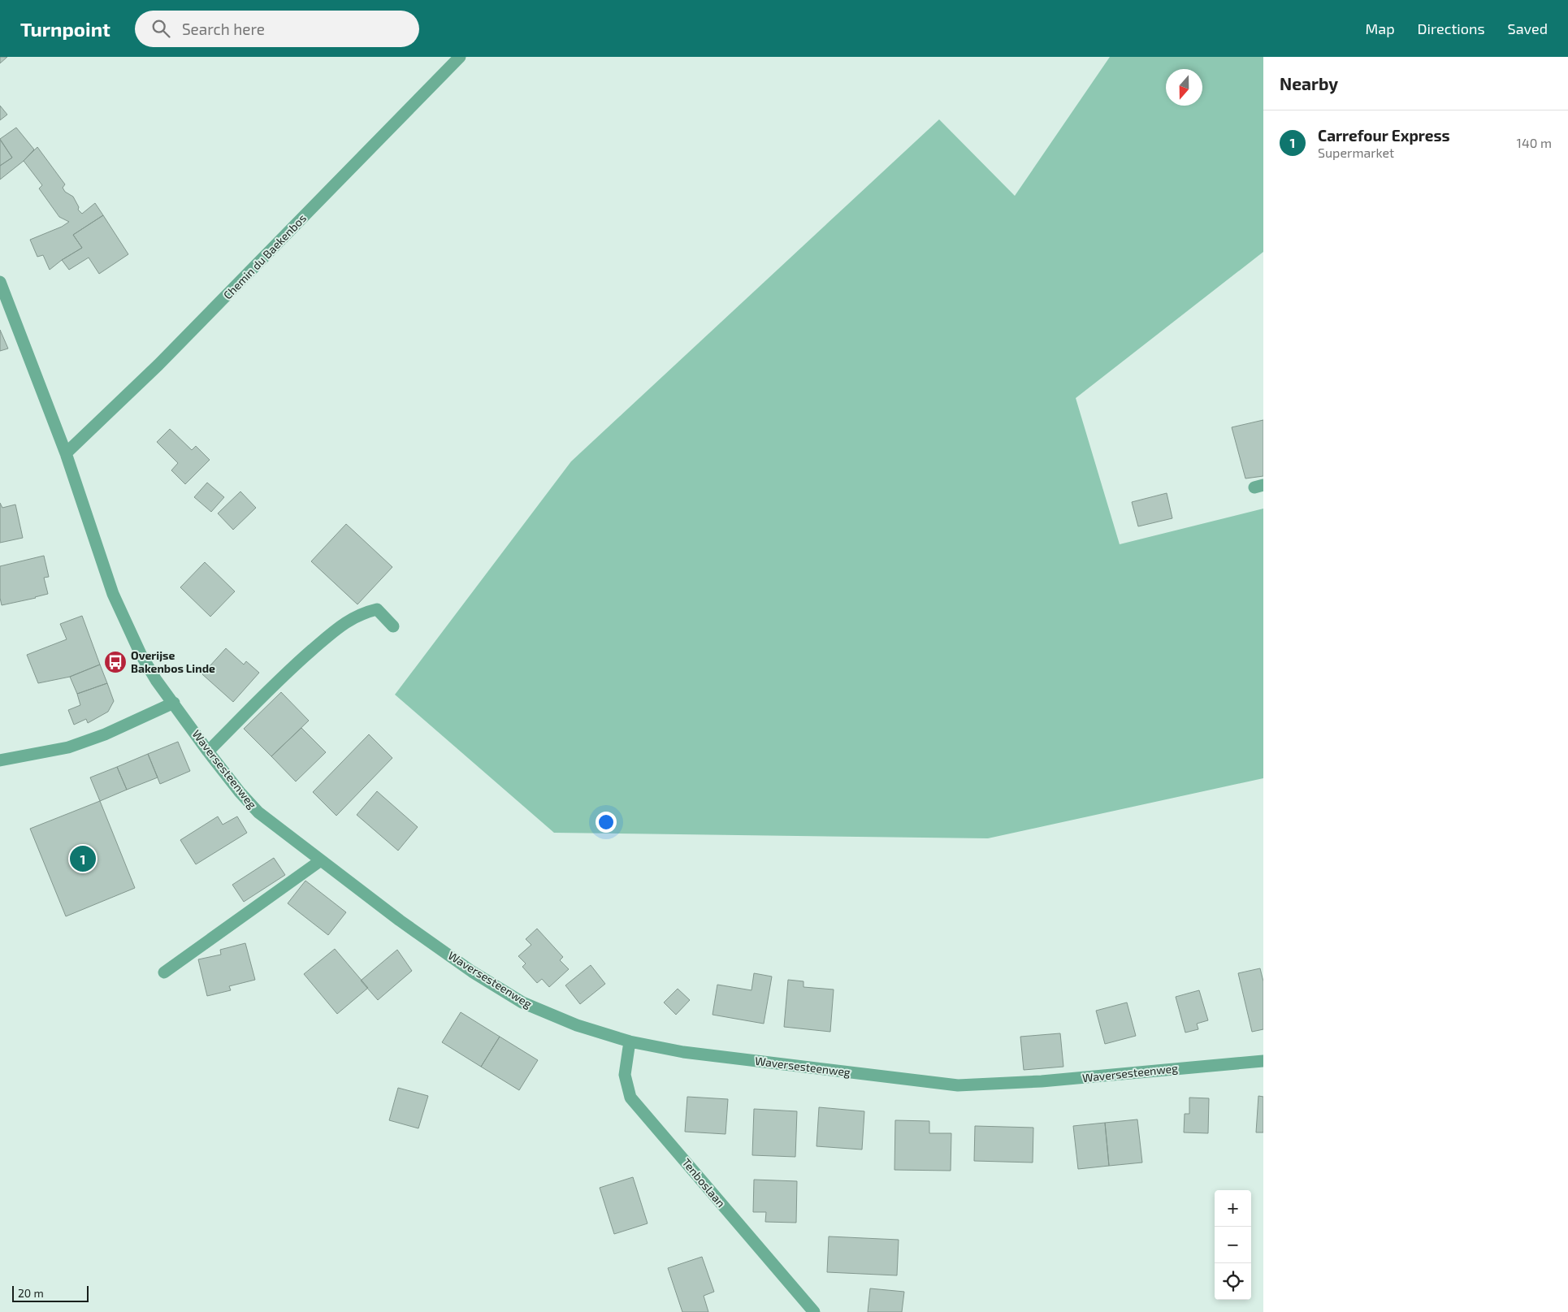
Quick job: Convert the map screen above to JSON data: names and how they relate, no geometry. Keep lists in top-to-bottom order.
{
  "streets": {
    "street": ["Chemin du Baekenbos", "Waversesteenweg", "Tenboslaan"]
  },
  "crossings": [
    ["Chemin du Baekenbos", "Waversesteenweg"],
    ["Waversesteenweg", "Tenboslaan"]
  ],
  "places": {
    "bus stop": ["Overijse Bakenbos Linde"]
  },
  "scale_bar": "20 m",
  "north": "bottom",
  "page": {
    "header": "Turnpoint",
    "search": "Search here",
    "nav": ["Map", "Directions", "Saved"],
    "heading": "Nearby",
    "list": [
      {
        "mark": "1",
        "name": "Carrefour Express",
        "note": "Supermarket",
        "value": "140 m"
      }
    ],
    "pins": "1",
    "map_buttons": ["+", "−"],
    "scale": "20 m"
  }
}
